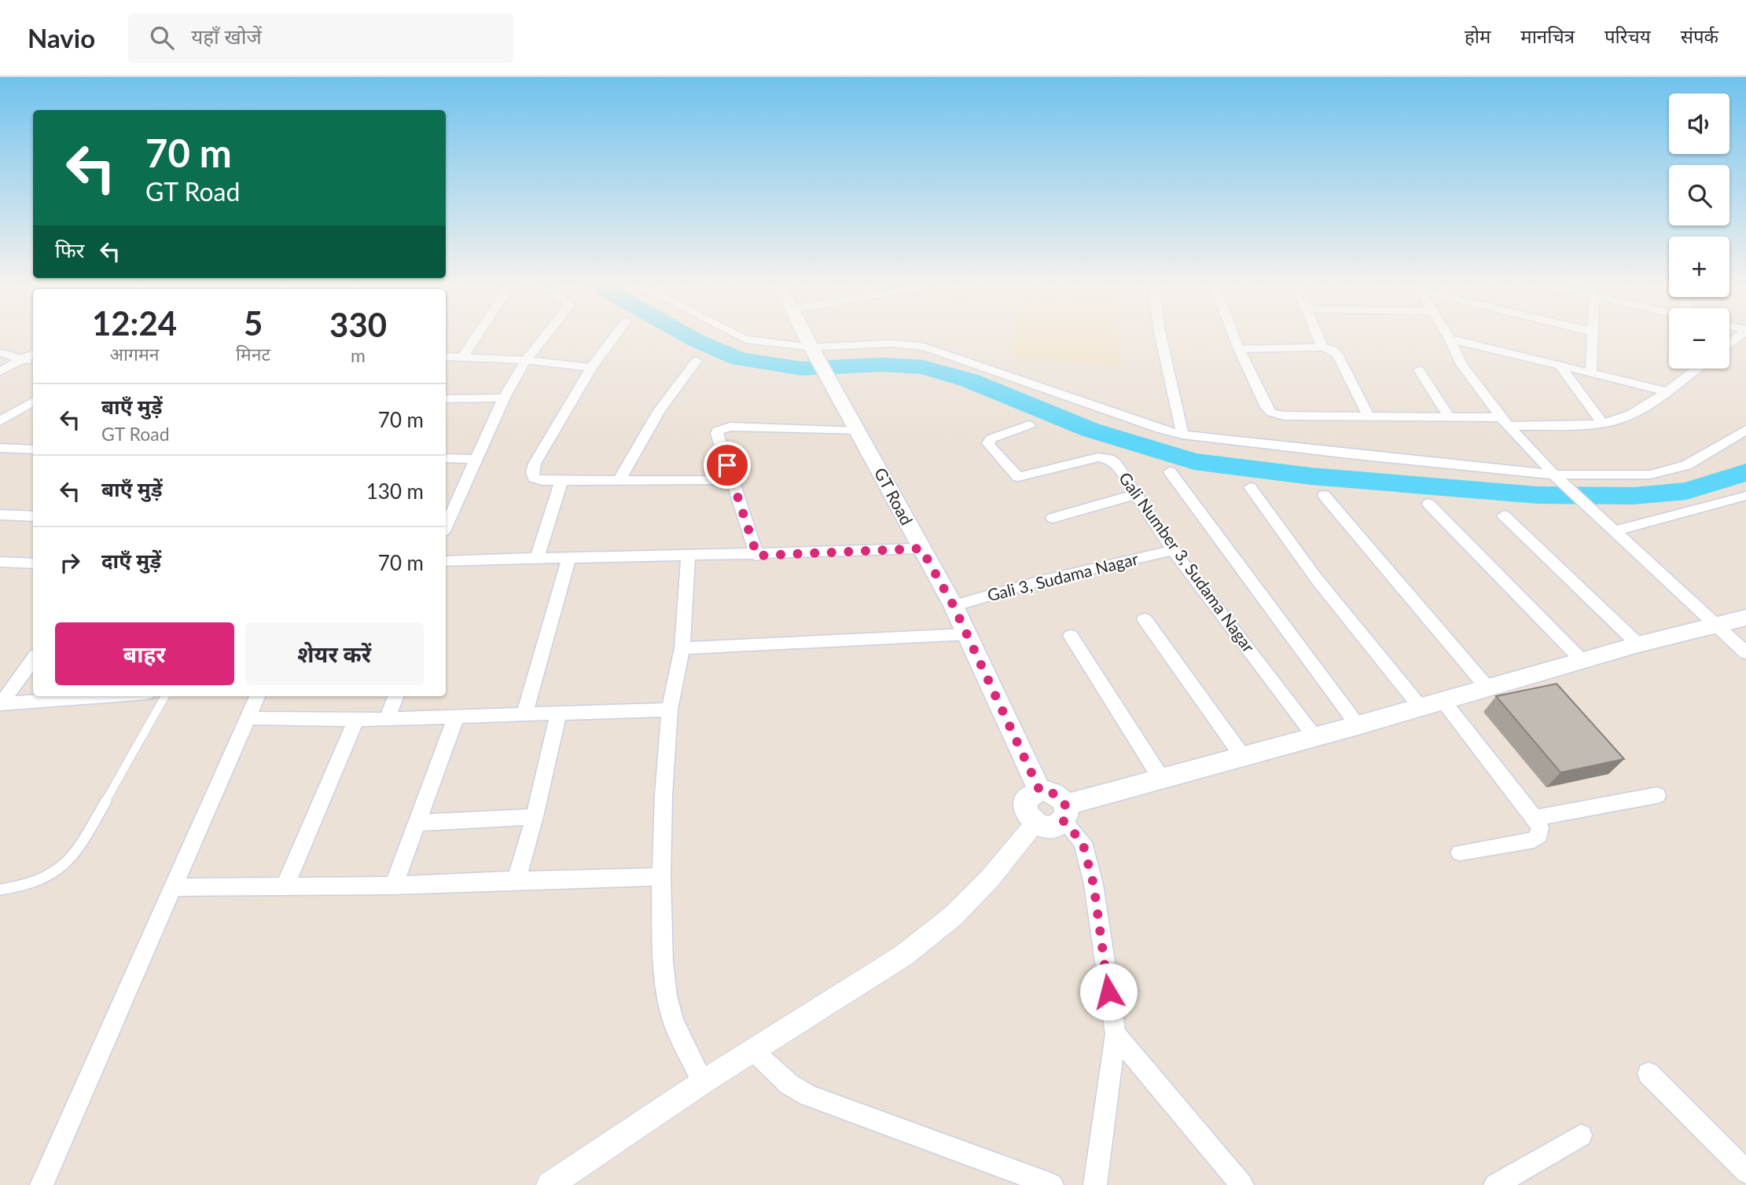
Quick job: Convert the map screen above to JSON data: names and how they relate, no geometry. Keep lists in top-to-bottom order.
{
  "streets": {
    "main road": ["GT Road"],
    "street": ["Gali Number 3, Sudama Nagar", "Gali 3, Sudama Nagar"]
  },
  "crossings": [
    ["GT Road", "Gali 3, Sudama Nagar"],
    ["Gali Number 3, Sudama Nagar", "Gali 3, Sudama Nagar"]
  ],
  "page": {
    "header": "Navio",
    "search": "यहाँ खोजें",
    "nav": [
      "होम",
      "मानचित्र",
      "परिचय",
      "संपर्क"
    ],
    "map_buttons": ["+", "−"],
    "turn": ["70 m", "GT Road"],
    "then": "फिर",
    "eta": [
      "12:24",
      "आगमन",
      "5",
      "मिनट",
      "330",
      "m"
    ],
    "list": [
      {
        "name": "बाएँ मुड़ें",
        "note": "GT Road",
        "value": "70 m"
      },
      {
        "name": "बाएँ मुड़ें",
        "value": "130 m"
      },
      {
        "name": "दाएँ मुड़ें",
        "value": "70 m"
      }
    ],
    "buttons": ["बाहर", "शेयर करें"]
  }
}
